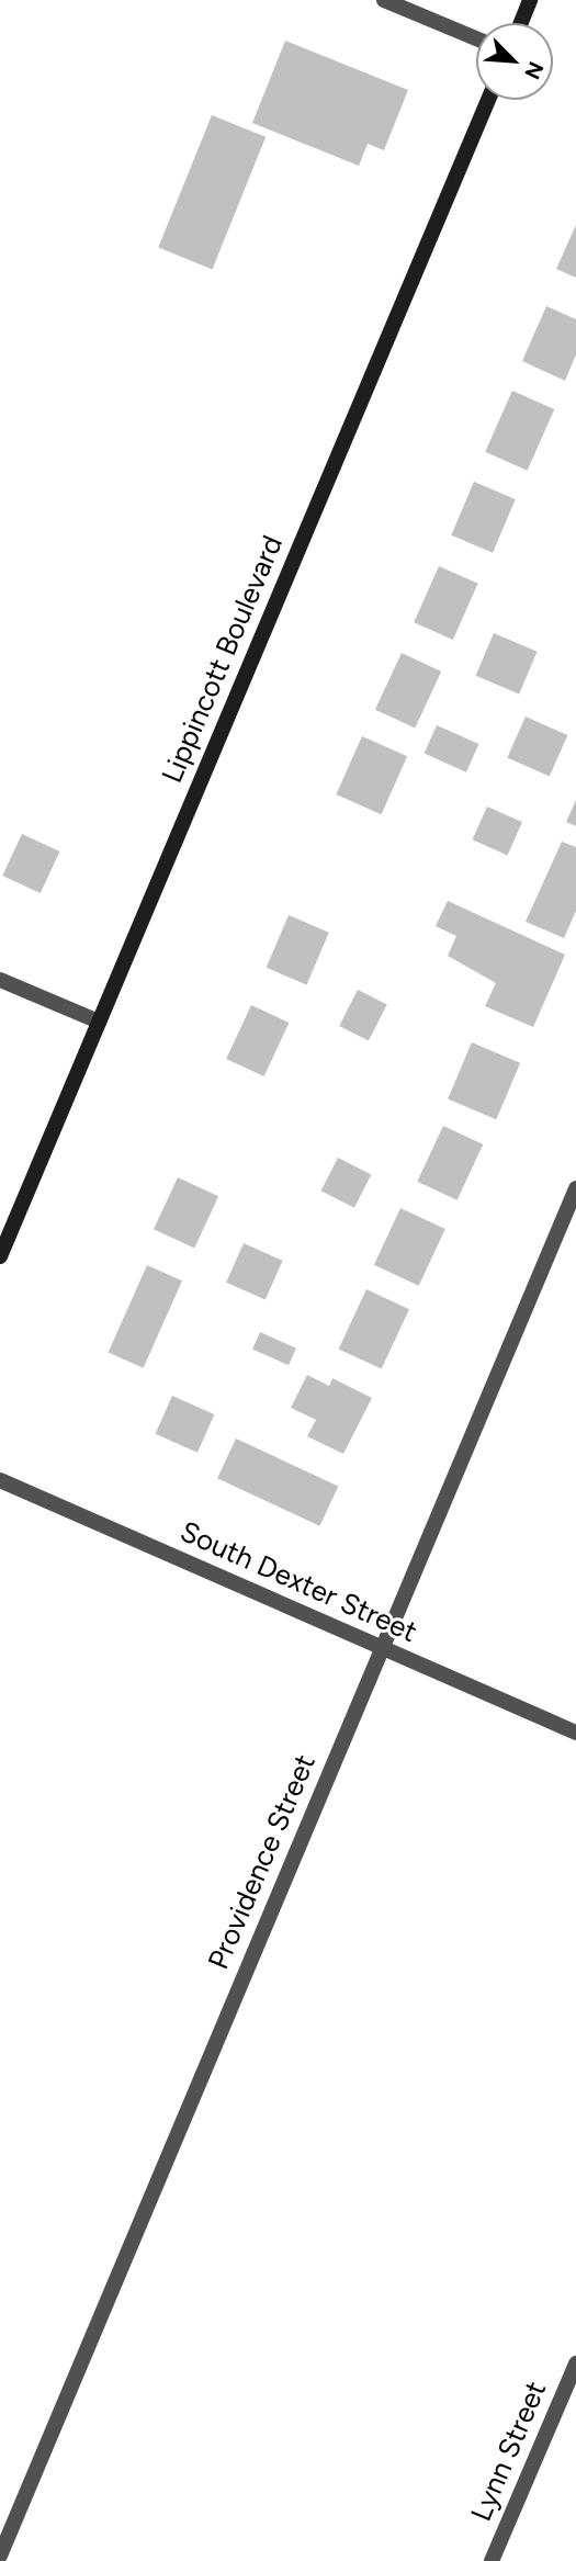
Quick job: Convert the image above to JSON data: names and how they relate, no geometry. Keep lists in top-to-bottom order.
{
  "streets": {
    "street": [
      "Lippincott Boulevard",
      "South Dexter Street",
      "Providence Street",
      "Lynn Street"
    ]
  },
  "crossings": [
    ["South Dexter Street", "Providence Street"]
  ],
  "north": "bottom right"
}
